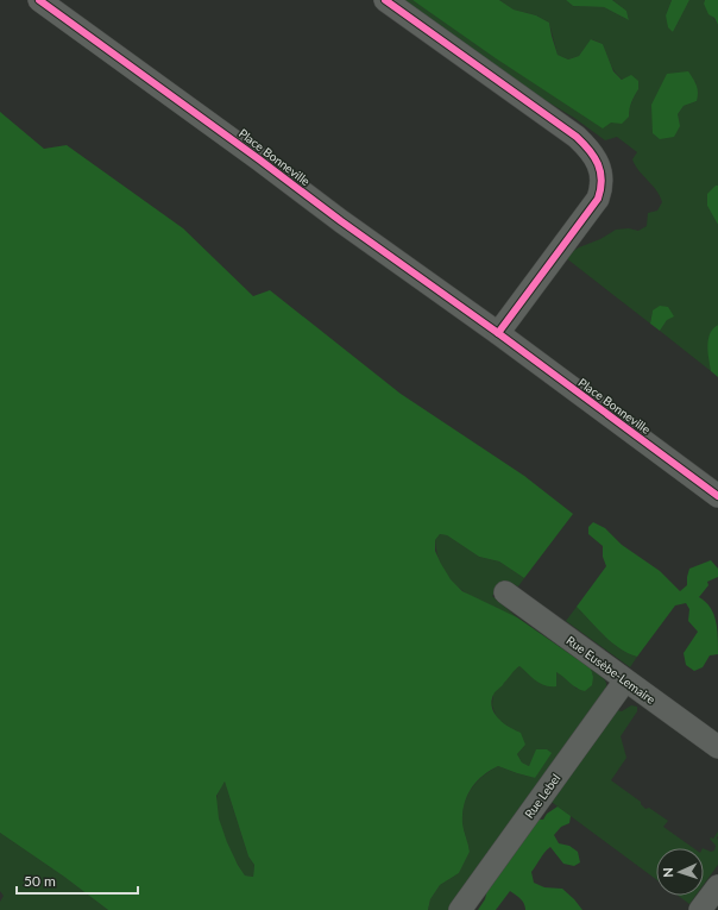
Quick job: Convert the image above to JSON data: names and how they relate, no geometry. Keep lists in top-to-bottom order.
{
  "streets": {
    "street": ["Place Bonneville", "Rue Eusèbe-Lemaire", "Rue Lebel"]
  },
  "crossings": [
    ["Rue Eusèbe-Lemaire", "Rue Lebel"]
  ],
  "scale_bar": "50 m",
  "north": "left"
}
